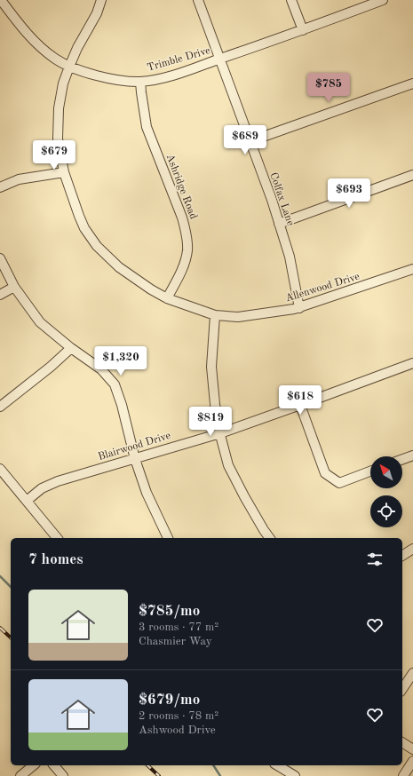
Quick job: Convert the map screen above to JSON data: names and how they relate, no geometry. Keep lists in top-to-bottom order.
{
  "streets": {
    "street": [
      "Trimble Drive",
      "Ashridge Road",
      "Colfax Lane",
      "Allenwood Drive",
      "Blairwood Drive"
    ]
  },
  "crossings": [
    ["Trimble Drive", "Ashridge Road"],
    ["Trimble Drive", "Colfax Lane"],
    ["Trimble Drive", "Allenwood Drive"],
    ["Ashridge Road", "Allenwood Drive"],
    ["Colfax Lane", "Allenwood Drive"]
  ],
  "north": "top left",
  "page": {
    "price": [
      "$785",
      "$689",
      "$679",
      "$693",
      "$1,320",
      "$618",
      "$819"
    ],
    "heading": "7 homes",
    "list": [
      {
        "name": "$785/mo",
        "note": "3 rooms · 77 m² · Chasmier Way"
      },
      {
        "name": "$679/mo",
        "note": "2 rooms · 78 m² · Ashwood Drive"
      }
    ]
  }
}
